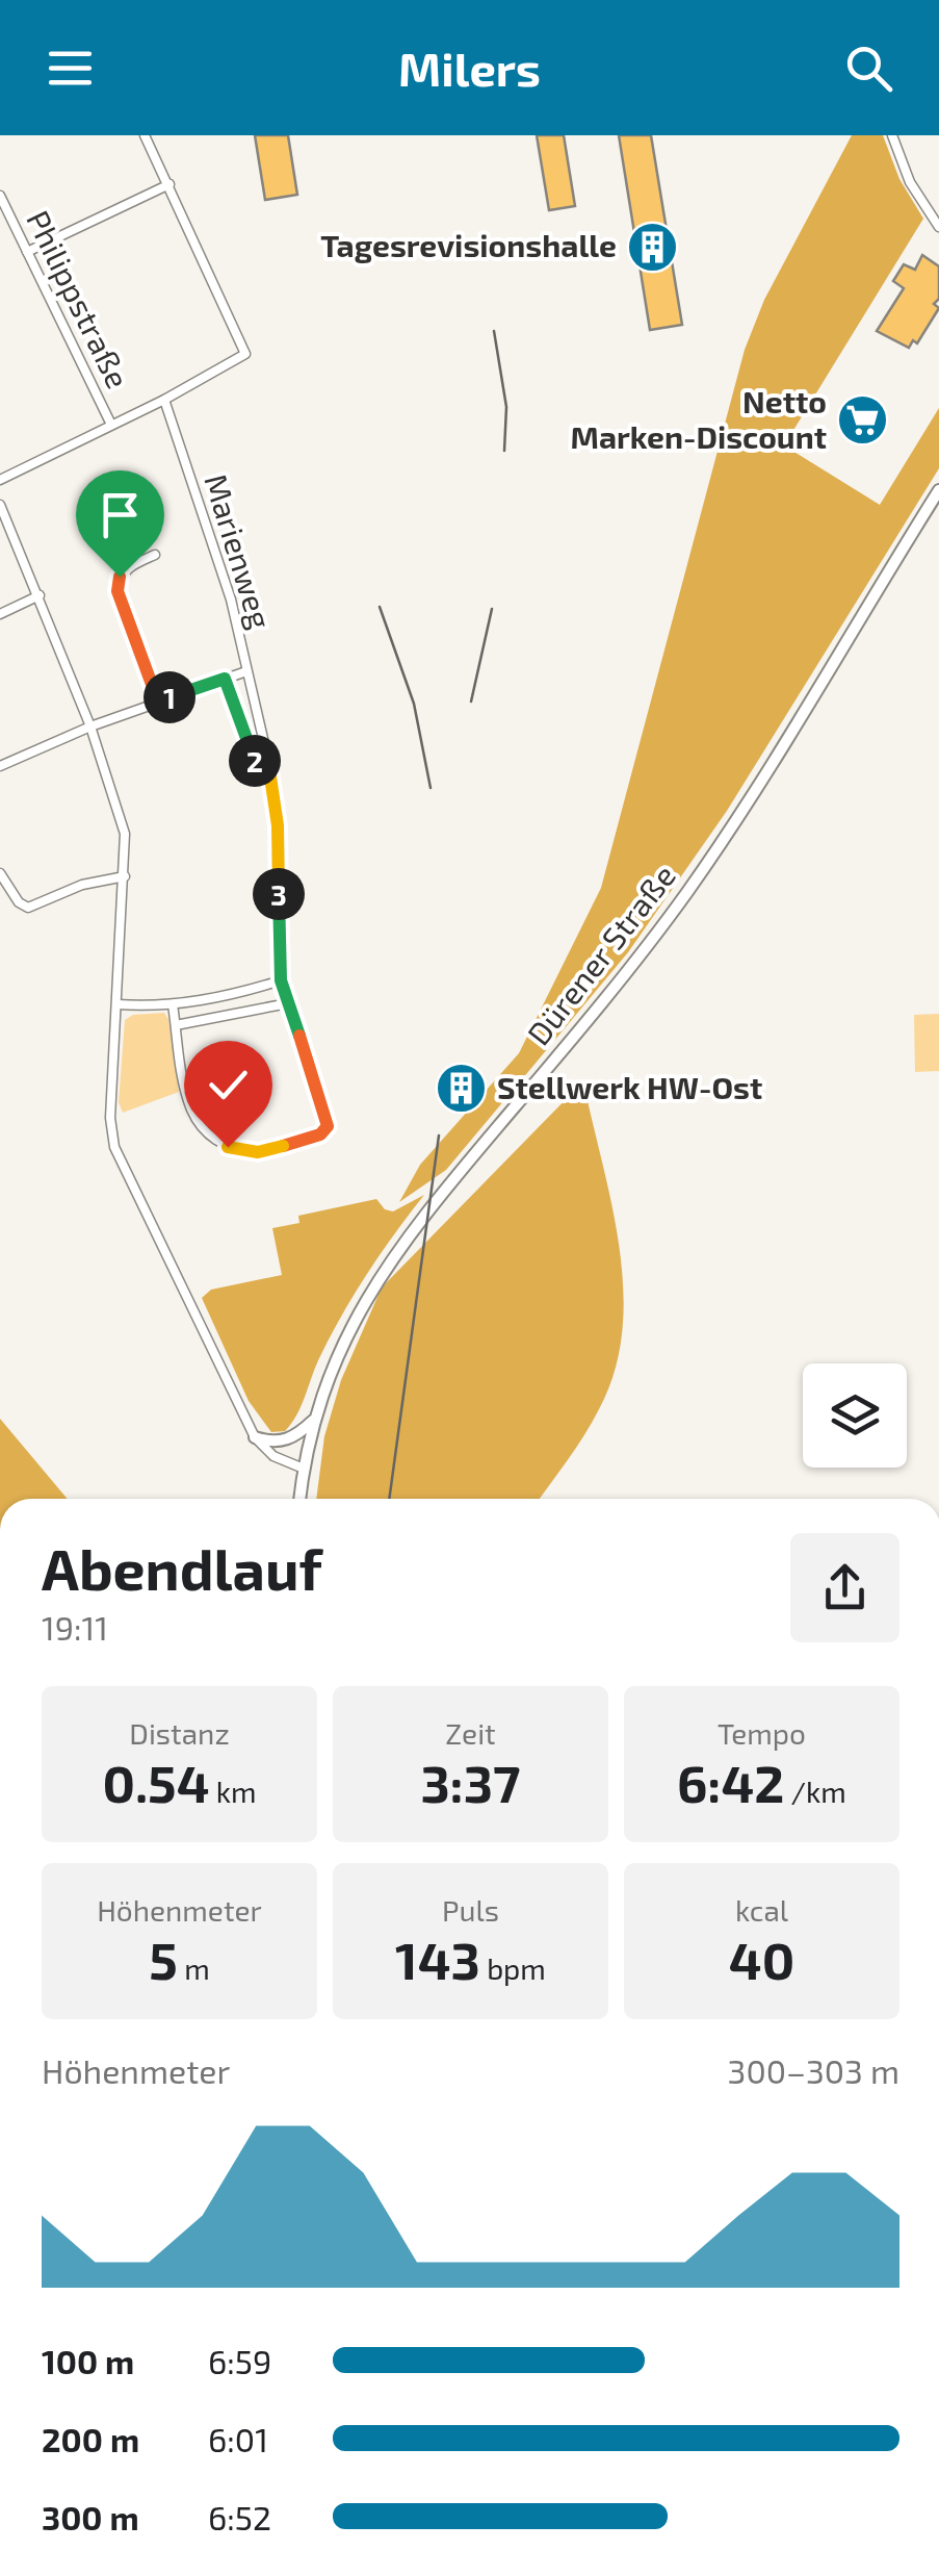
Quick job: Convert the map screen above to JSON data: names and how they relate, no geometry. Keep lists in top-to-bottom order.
{
  "streets": {
    "main road": ["Dürener Straße"],
    "street": ["Philippstraße", "Marienweg"]
  },
  "places": {
    "building": ["Tagesrevisionshalle", "Stellwerk HW-Ost"],
    "supermarket": ["Netto Marken-Discount"]
  },
  "page": {
    "header": "Milers",
    "pins": ["1", "2", "3"],
    "heading": ["Abendlauf", "19:11"],
    "stats": [
      ["Distanz", "0.54 km"],
      ["Zeit", "3:37"],
      ["Tempo", "6:42 /km"],
      ["Höhenmeter", "5 m"],
      ["Puls", "143 bpm"],
      ["kcal", "40"]
    ],
    "chart": ["Höhenmeter", "300–303 m"],
    "list": [
      {
        "name": "100 m",
        "note": "6:59"
      },
      {
        "name": "200 m",
        "note": "6:01"
      },
      {
        "name": "300 m",
        "note": "6:52"
      }
    ]
  }
}
